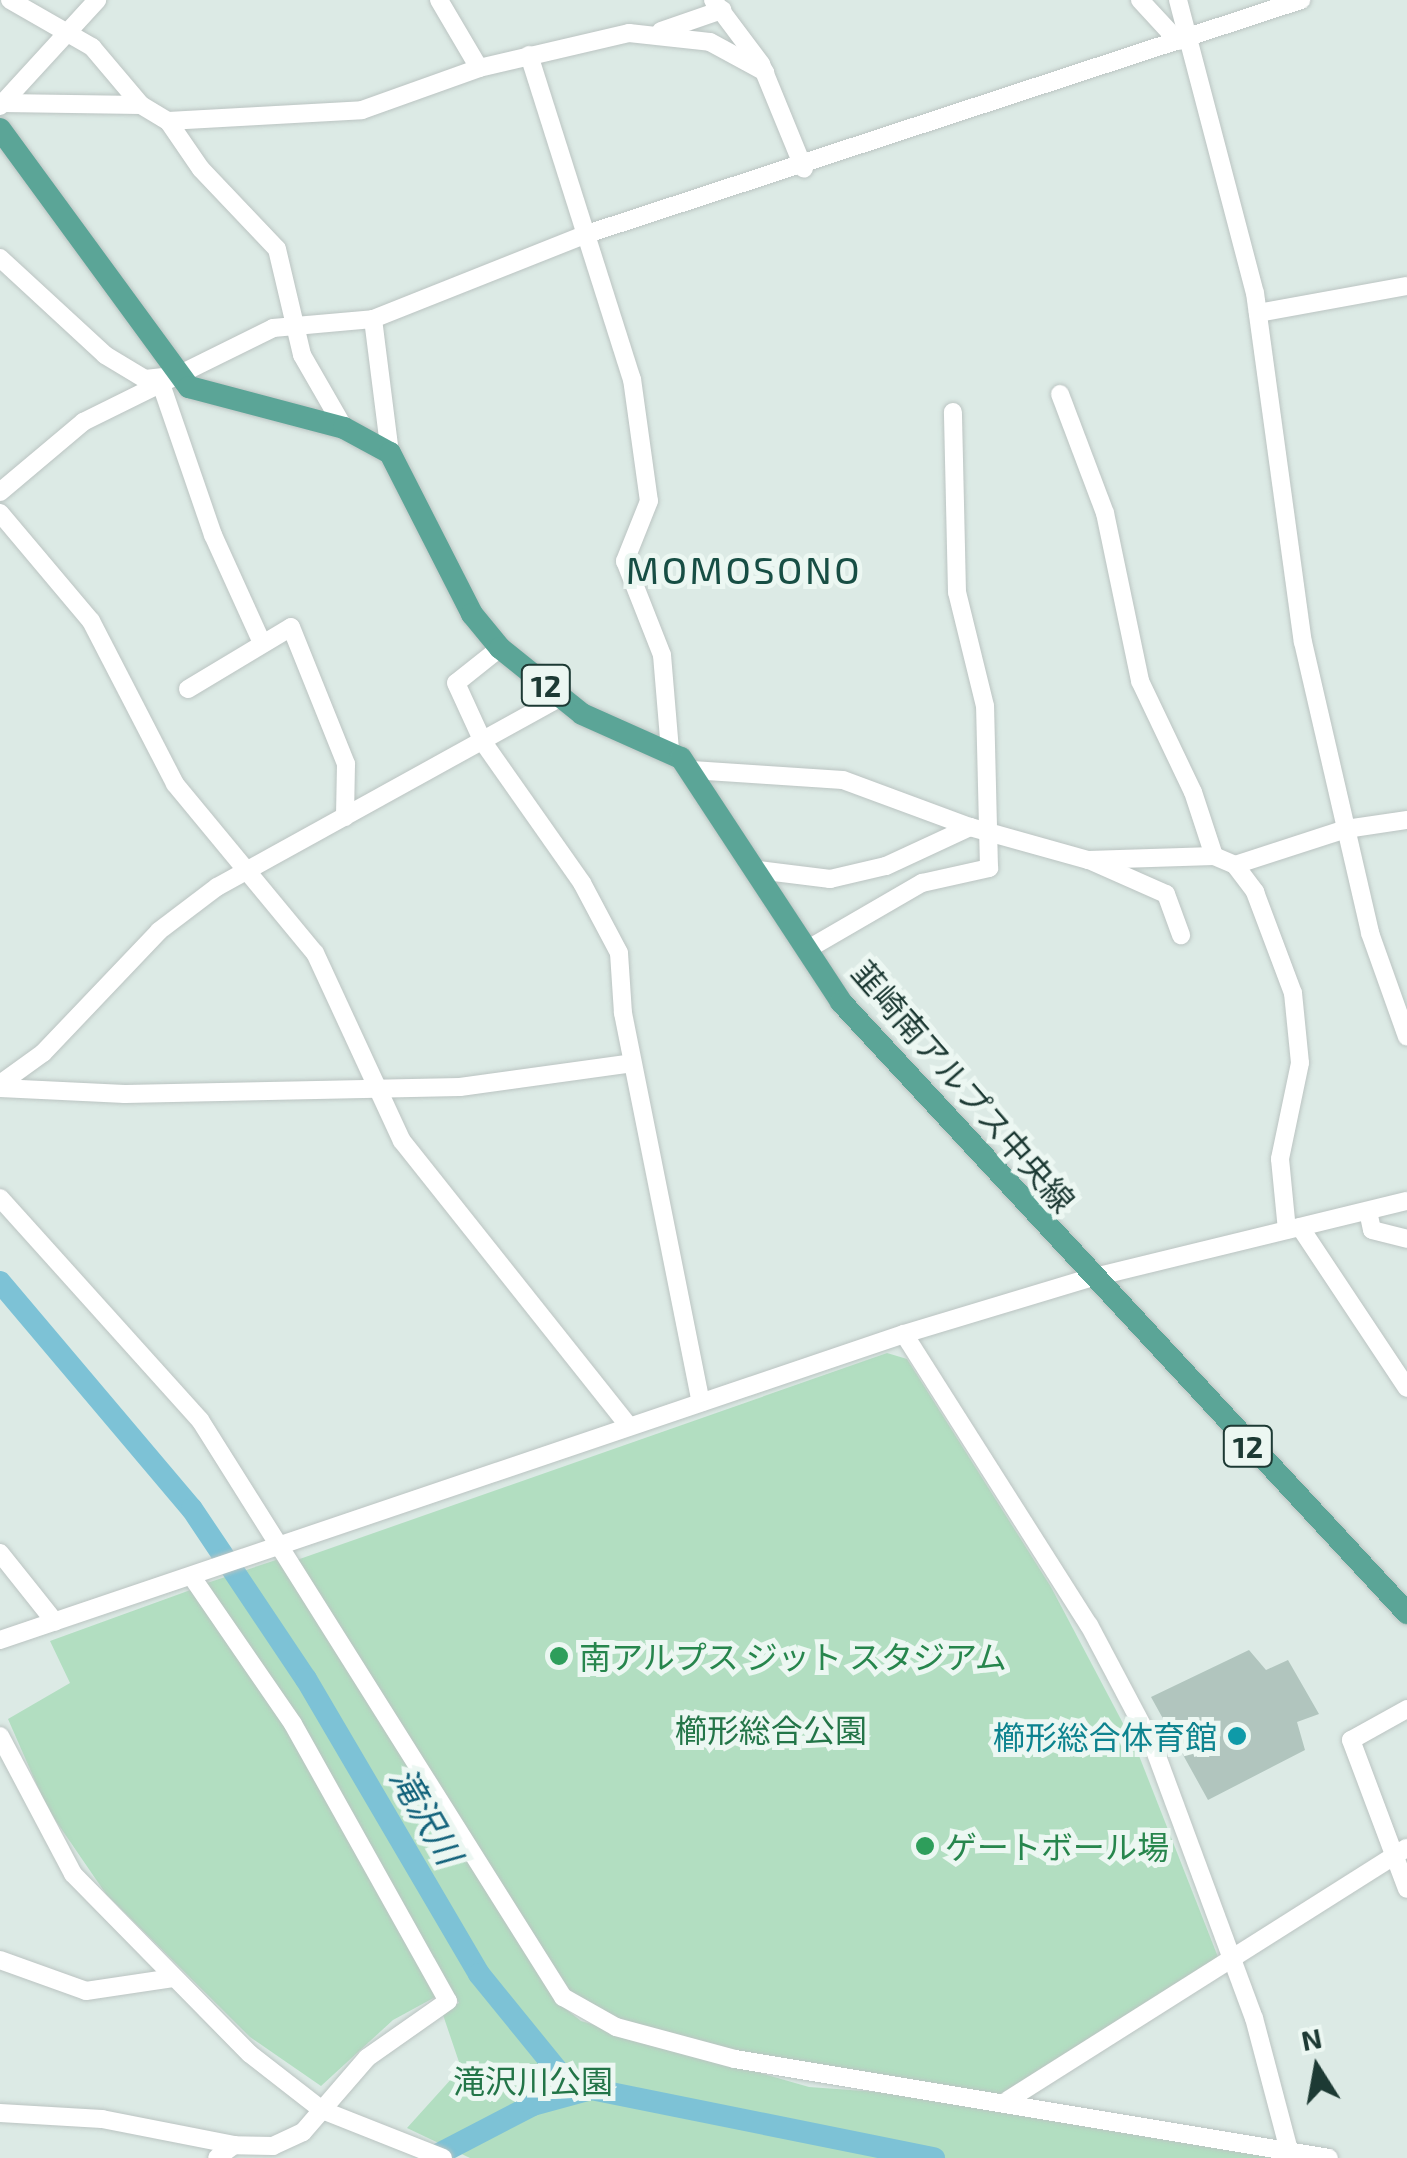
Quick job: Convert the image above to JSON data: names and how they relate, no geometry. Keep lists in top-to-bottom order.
{
  "streets": {
    "main road": ["12", "韮崎南アルプス中央線"]
  },
  "districts": ["MOMOSONO"],
  "water": ["滝沢川"],
  "parks": ["櫛形総合公園", "滝沢川公園"],
  "places": ["南アルプス ジット スタジアム", "櫛形総合体育館", "ゲートボール場"],
  "north": "top"
}
